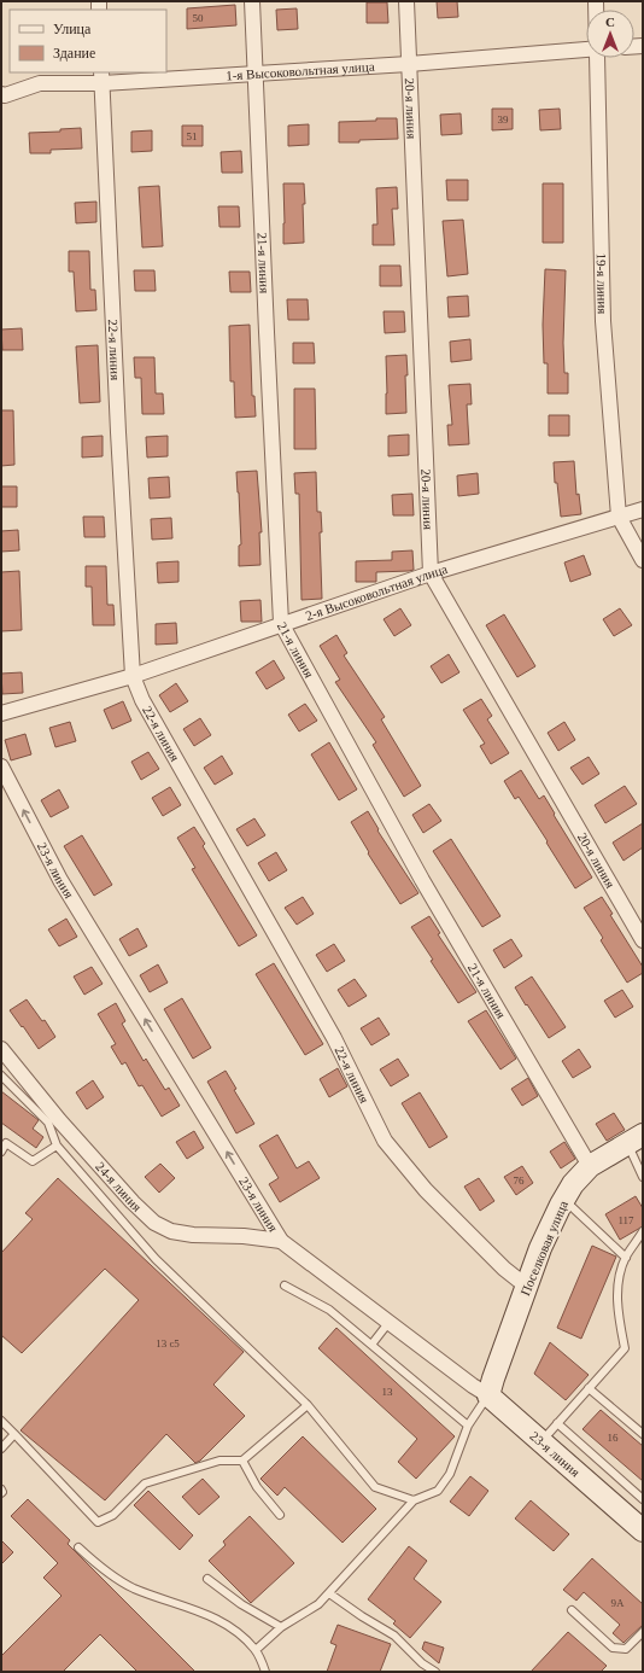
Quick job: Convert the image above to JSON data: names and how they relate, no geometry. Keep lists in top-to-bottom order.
{
  "streets": {
    "street": [
      "1-я Высоковольтная улица",
      "20-я линия",
      "21-я линия",
      "19-я линия",
      "22-я линия",
      "2-я Высоковольтная улица",
      "23-я линия",
      "24-я линия",
      "Поселковая улица"
    ]
  },
  "crossings": [
    ["1-я Высоковольтная улица", "20-я линия"],
    ["1-я Высоковольтная улица", "21-я линия"],
    ["1-я Высоковольтная улица", "22-я линия"],
    ["20-я линия", "2-я Высоковольтная улица"],
    ["21-я линия", "2-я Высоковольтная улица"],
    ["21-я линия", "Поселковая улица"],
    ["19-я линия", "2-я Высоковольтная улица"],
    ["22-я линия", "2-я Высоковольтная улица"],
    ["22-я линия", "Поселковая улица"],
    ["23-я линия", "24-я линия"],
    ["23-я линия", "Поселковая улица"]
  ],
  "one_way": ["23-я линия"],
  "house_numbers": [
    "50",
    "39",
    "51",
    "76",
    "117",
    "13 с5",
    "13",
    "16",
    "9А"
  ],
  "legend": ["Улица", "Здание"],
  "north": "top"
}
